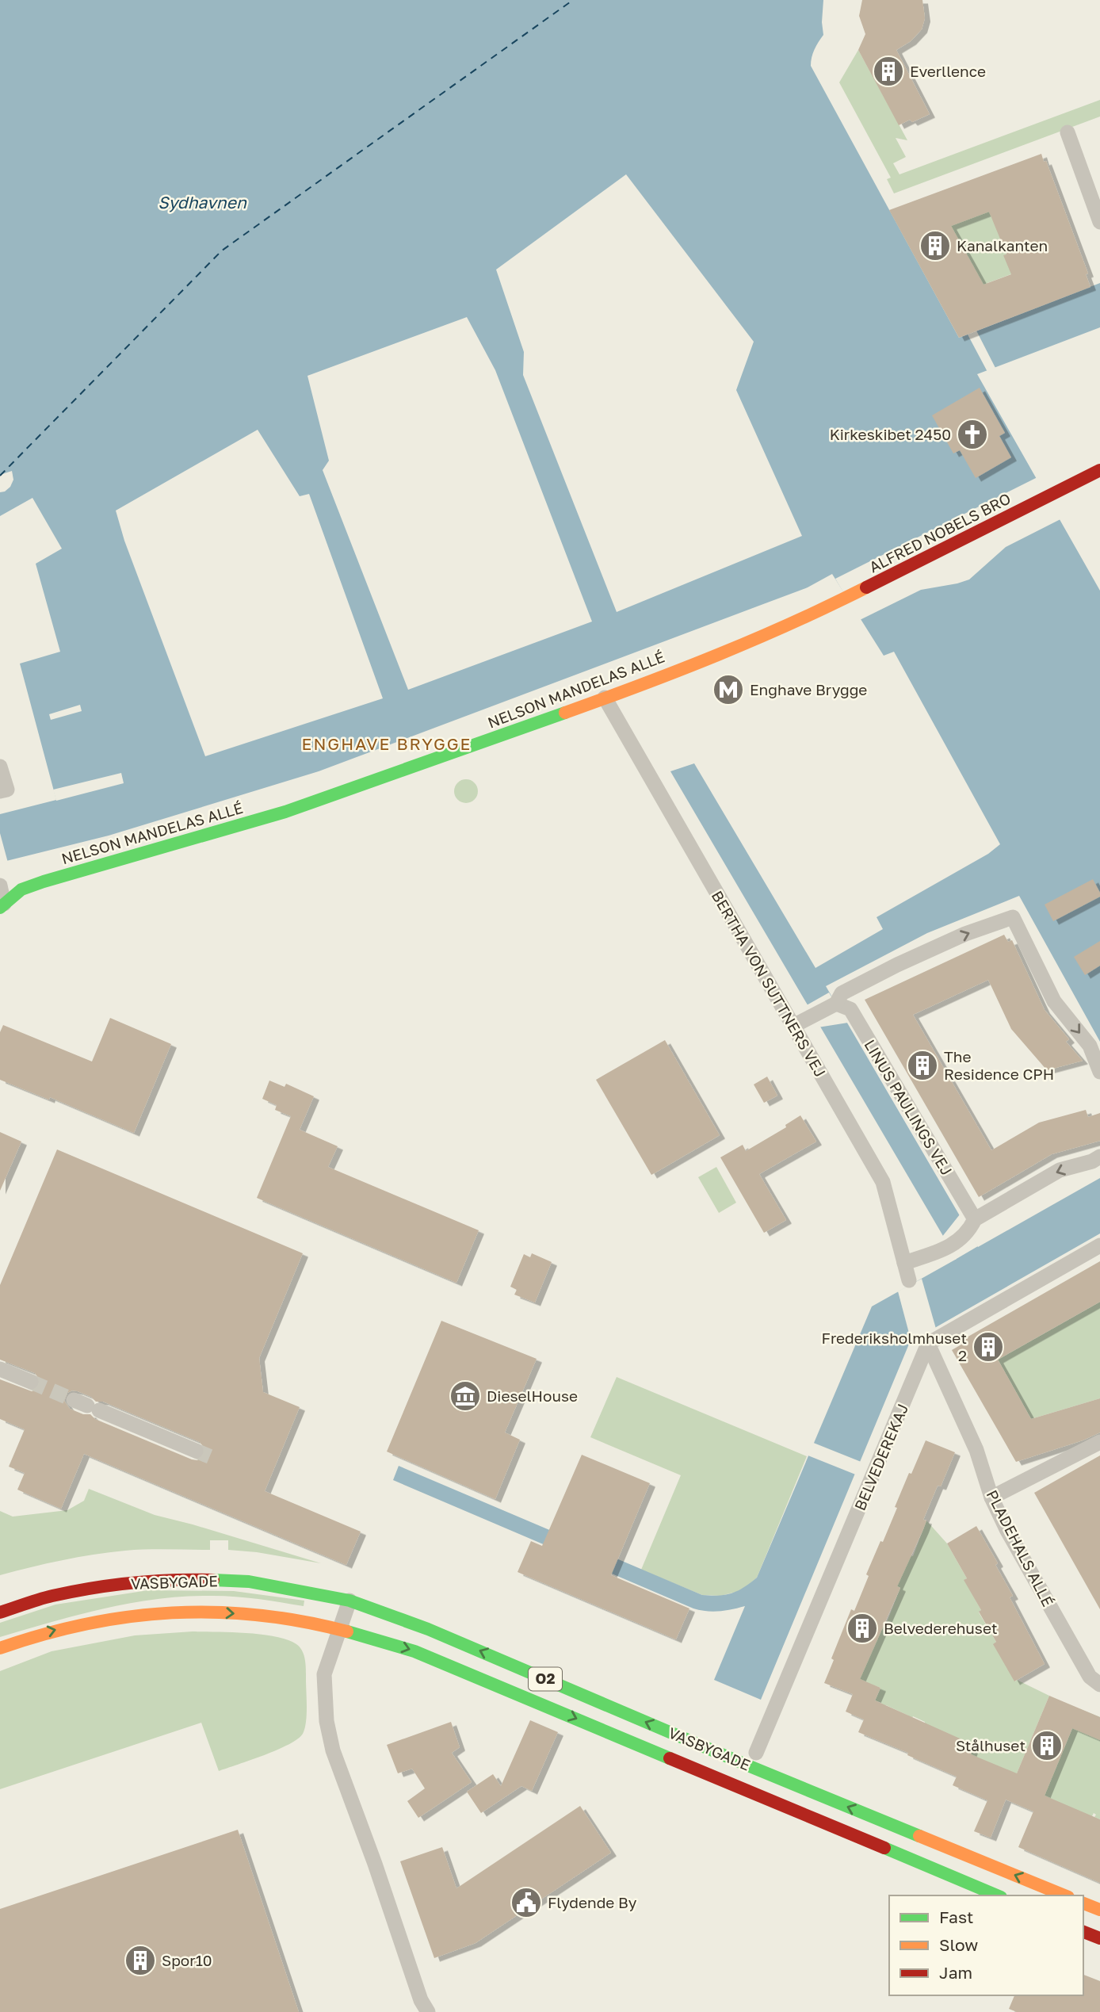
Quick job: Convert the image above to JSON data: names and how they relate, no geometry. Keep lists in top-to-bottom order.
{
  "streets": {
    "main road": [
      "ALFRED NOBELS BRO",
      "NELSON MANDELAS ALLÉ",
      "VASBYGADE",
      "O2"
    ],
    "street": [
      "BERTHA VON SUTTNERS VEJ",
      "LINUS PAULINGS VEJ",
      "BELVEDEREKAJ",
      "PLADEHALS ALLÉ"
    ]
  },
  "crossings": [
    ["ALFRED NOBELS BRO", "NELSON MANDELAS ALLÉ"],
    ["NELSON MANDELAS ALLÉ", "BERTHA VON SUTTNERS VEJ"],
    ["BELVEDEREKAJ", "PLADEHALS ALLÉ"]
  ],
  "districts": ["ENGHAVE BRYGGE"],
  "water": ["Sydhavnen"],
  "places": {
    "building": [
      "Everllence",
      "Kanalkanten",
      "The Residence CPH",
      "Frederiksholmhuset 2",
      "Belvederehuset",
      "Stålhuset",
      "Spor10"
    ],
    "church": ["Kirkeskibet 2450"],
    "metro station": ["Enghave Brygge"],
    "museum": ["DieselHouse"],
    "public building": ["Flydende By"]
  },
  "legend": ["Fast", "Slow", "Jam"]
}
